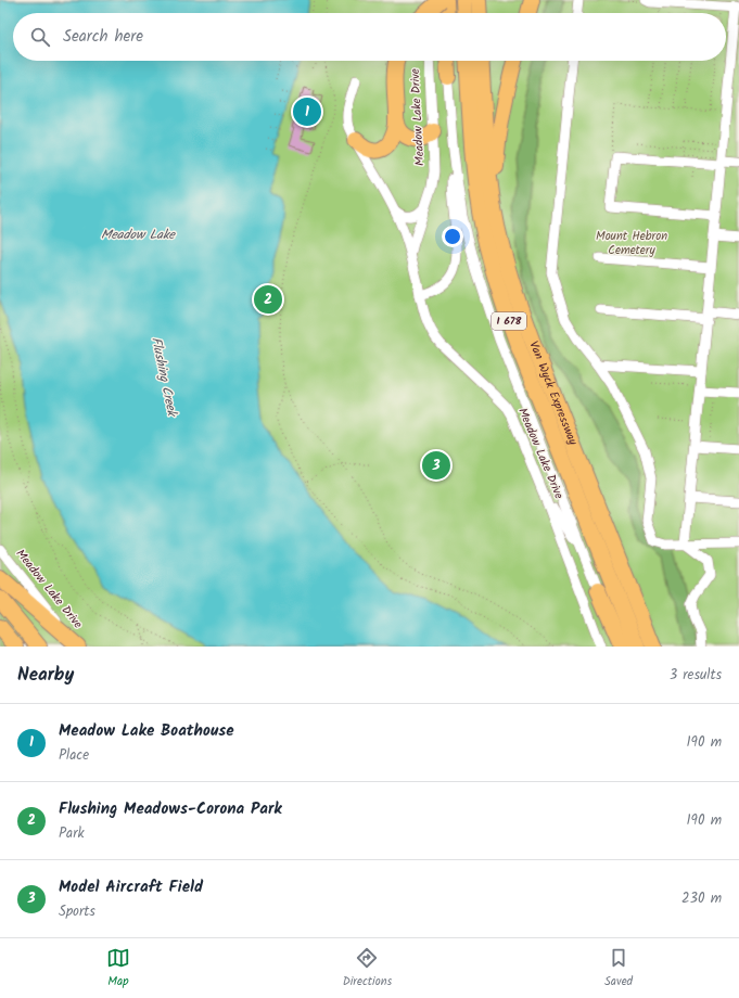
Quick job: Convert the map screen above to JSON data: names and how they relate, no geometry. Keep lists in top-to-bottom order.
{
  "streets": {
    "highway": ["I 678", "Van Wyck Expressway"],
    "street": ["Meadow Lake Drive"]
  },
  "water": ["Meadow Lake", "Flushing Creek"],
  "parks": ["Mount Hebron Cemetery"],
  "page": {
    "search": "Search here",
    "pins": ["1", "2", "3"],
    "heading": ["Nearby", "3 results"],
    "list": [
      {
        "mark": "1",
        "name": "Meadow Lake Boathouse",
        "note": "Place",
        "value": "190 m"
      },
      {
        "mark": "2",
        "name": "Flushing Meadows-Corona Park",
        "note": "Park",
        "value": "190 m"
      },
      {
        "mark": "3",
        "name": "Model Aircraft Field",
        "note": "Sports",
        "value": "230 m"
      }
    ],
    "nav": ["Map", "Directions", "Saved"]
  }
}
